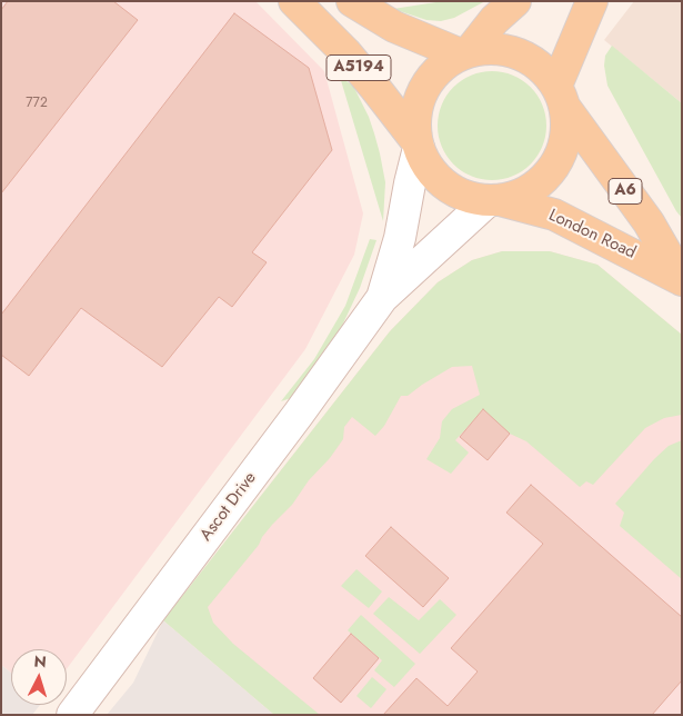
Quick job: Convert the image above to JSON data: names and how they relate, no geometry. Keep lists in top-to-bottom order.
{
  "streets": {
    "main road": ["A5194", "A6", "London Road"],
    "street": ["Ascot Drive"]
  },
  "crossings": [
    ["A5194", "London Road"],
    ["A5194", "Ascot Drive"],
    ["London Road", "Ascot Drive"]
  ],
  "house_numbers": ["772"],
  "north": "top"
}
